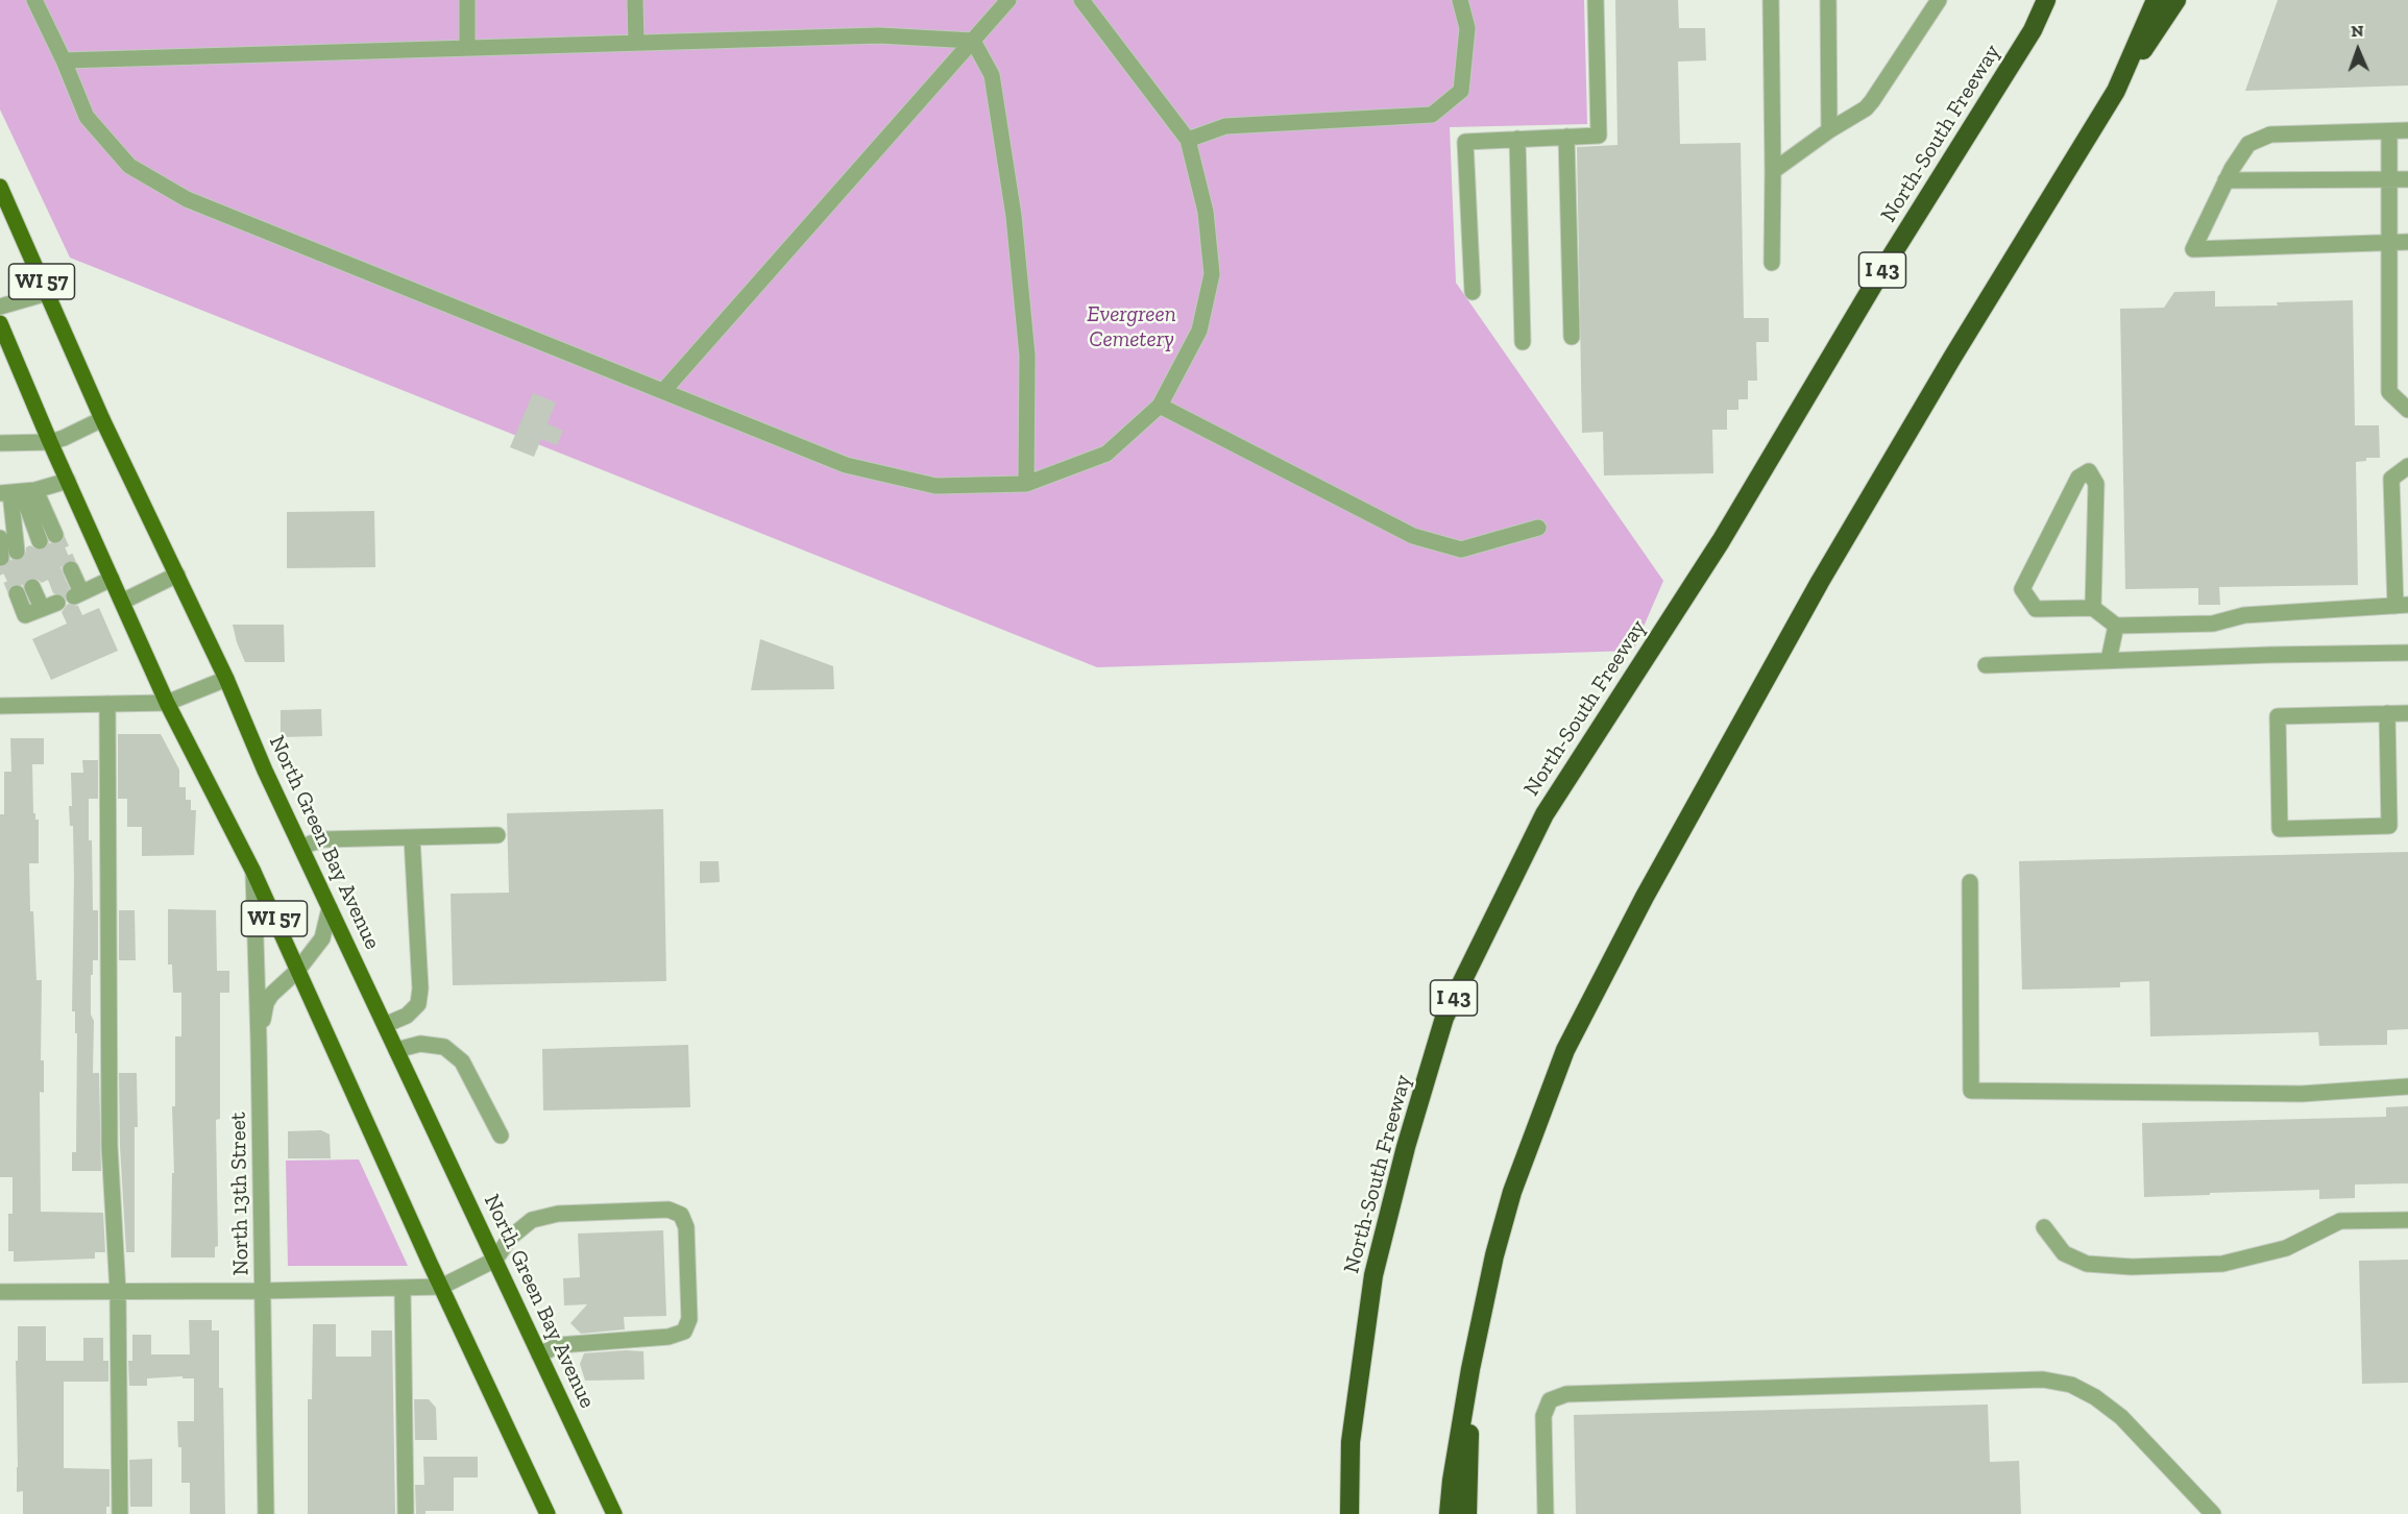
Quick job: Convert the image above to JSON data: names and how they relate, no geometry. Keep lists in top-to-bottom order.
{
  "streets": {
    "highway": ["North-South Freeway", "I 43"],
    "main road": ["WI 57", "North Green Bay Avenue"],
    "street": ["North 13th Street"]
  },
  "crossings": [
    ["WI 57", "North 13th Street"]
  ],
  "parks": ["Evergreen Cemetery"],
  "north": "top"
}
